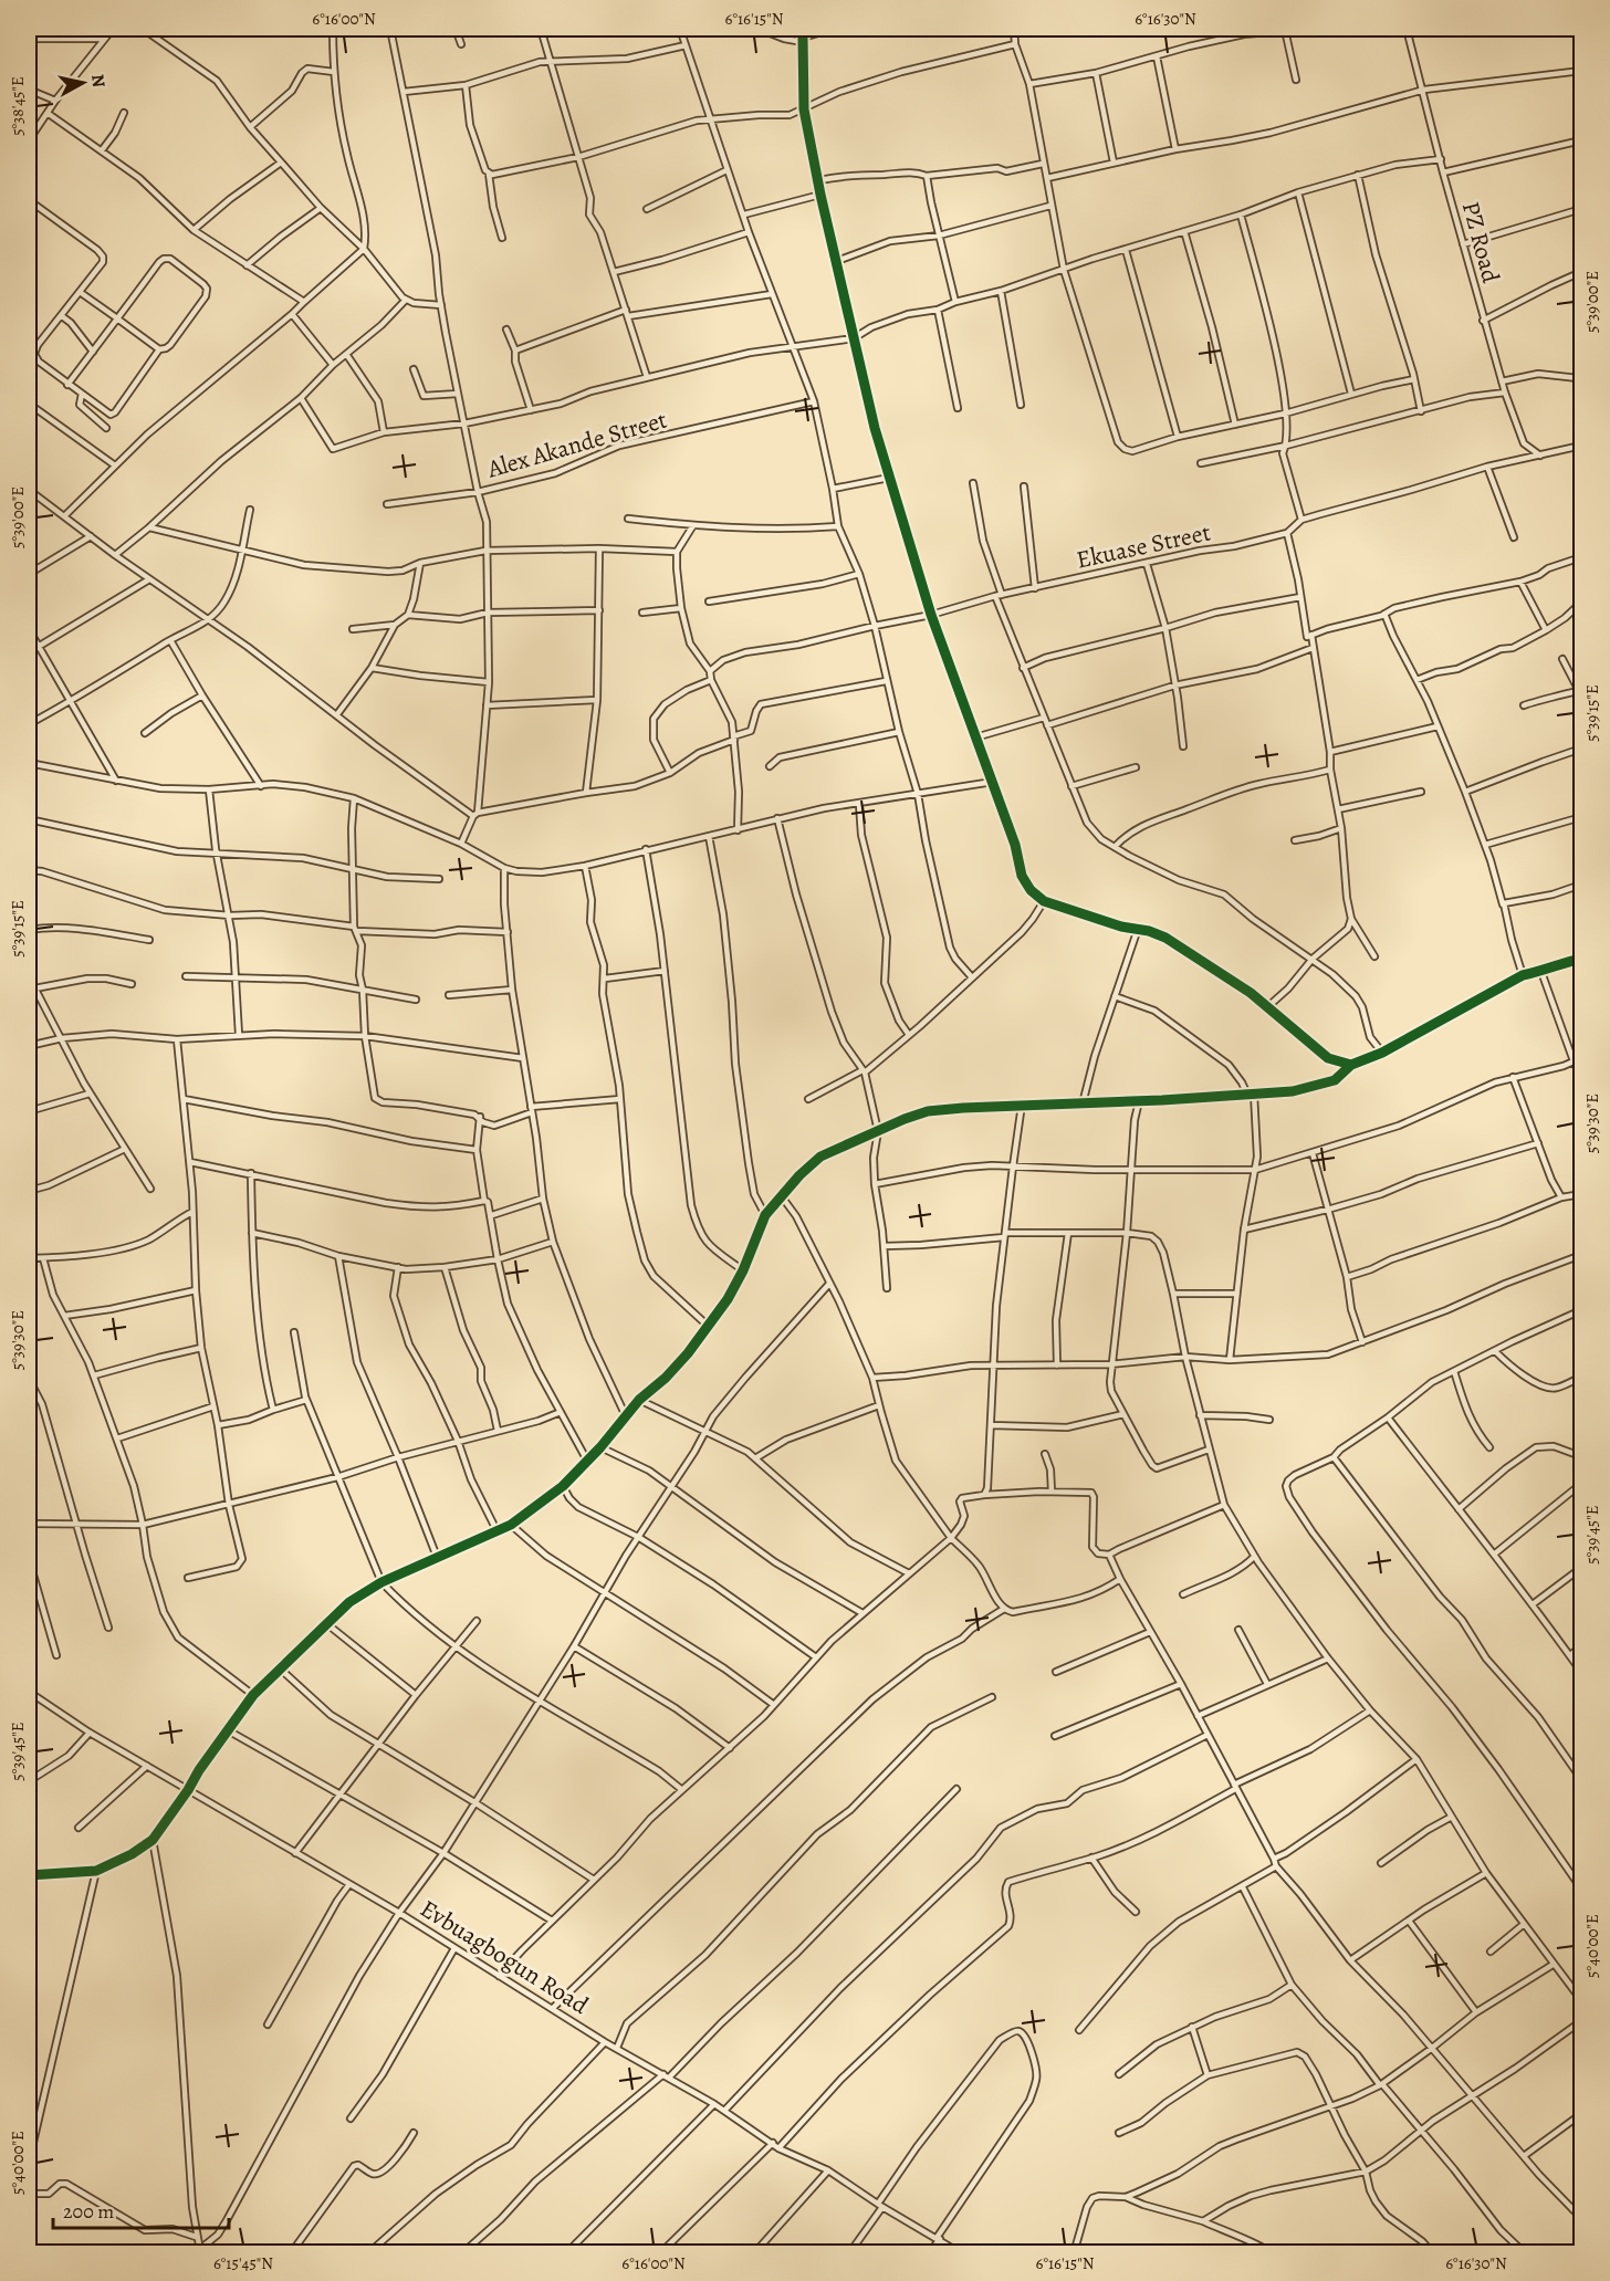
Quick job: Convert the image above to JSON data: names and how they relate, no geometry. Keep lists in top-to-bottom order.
{
  "streets": {
    "street": [
      "PZ Road",
      "Alex Akande Street",
      "Ekuase Street",
      "Evbuagbogun Road"
    ]
  },
  "crossings": [
    ["PZ Road", "Ekuase Street"]
  ],
  "scale_bar": "200 m",
  "north": "right",
  "coordinates": [
    "6°16'00\"N",
    "6°16'15\"N",
    "6°16'30\"N",
    "5°38'45\"E",
    "5°39'00\"E",
    "5°39'15\"E",
    "5°39'30\"E",
    "5°39'45\"E",
    "5°40'00\"E",
    "6°15'45\"N"
  ]
}
